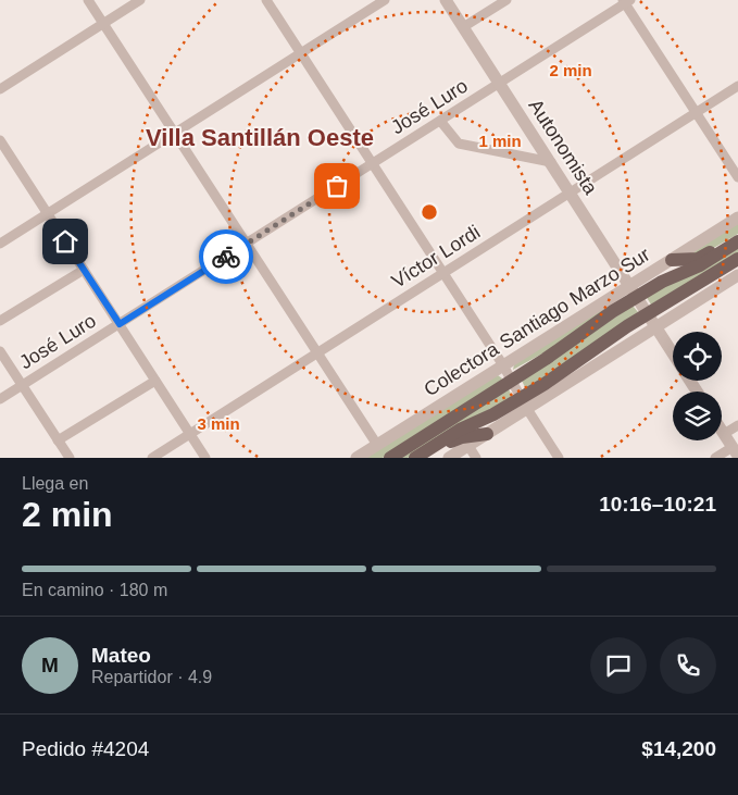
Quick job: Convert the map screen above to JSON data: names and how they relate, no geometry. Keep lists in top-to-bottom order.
{
  "streets": {
    "street": [
      "José Luro",
      "Autonomista",
      "Víctor Lordi",
      "Colectora Santiago Marzo Sur"
    ]
  },
  "crossings": [
    ["José Luro", "Autonomista"],
    ["Autonomista", "Víctor Lordi"],
    ["Autonomista", "Colectora Santiago Marzo Sur"]
  ],
  "districts": ["Villa Santillán Oeste"],
  "page": {
    "heading": ["2 min", "Llega en", "10:16–10:21"],
    "panel": [
      "Mateo",
      "Repartidor · 4.9",
      "Pedido #4204",
      "$14,200"
    ],
    "bar": "En camino · 180 m",
    "round": "M"
  },
  "rings": ["2 min", "1 min", "3 min"]
}
